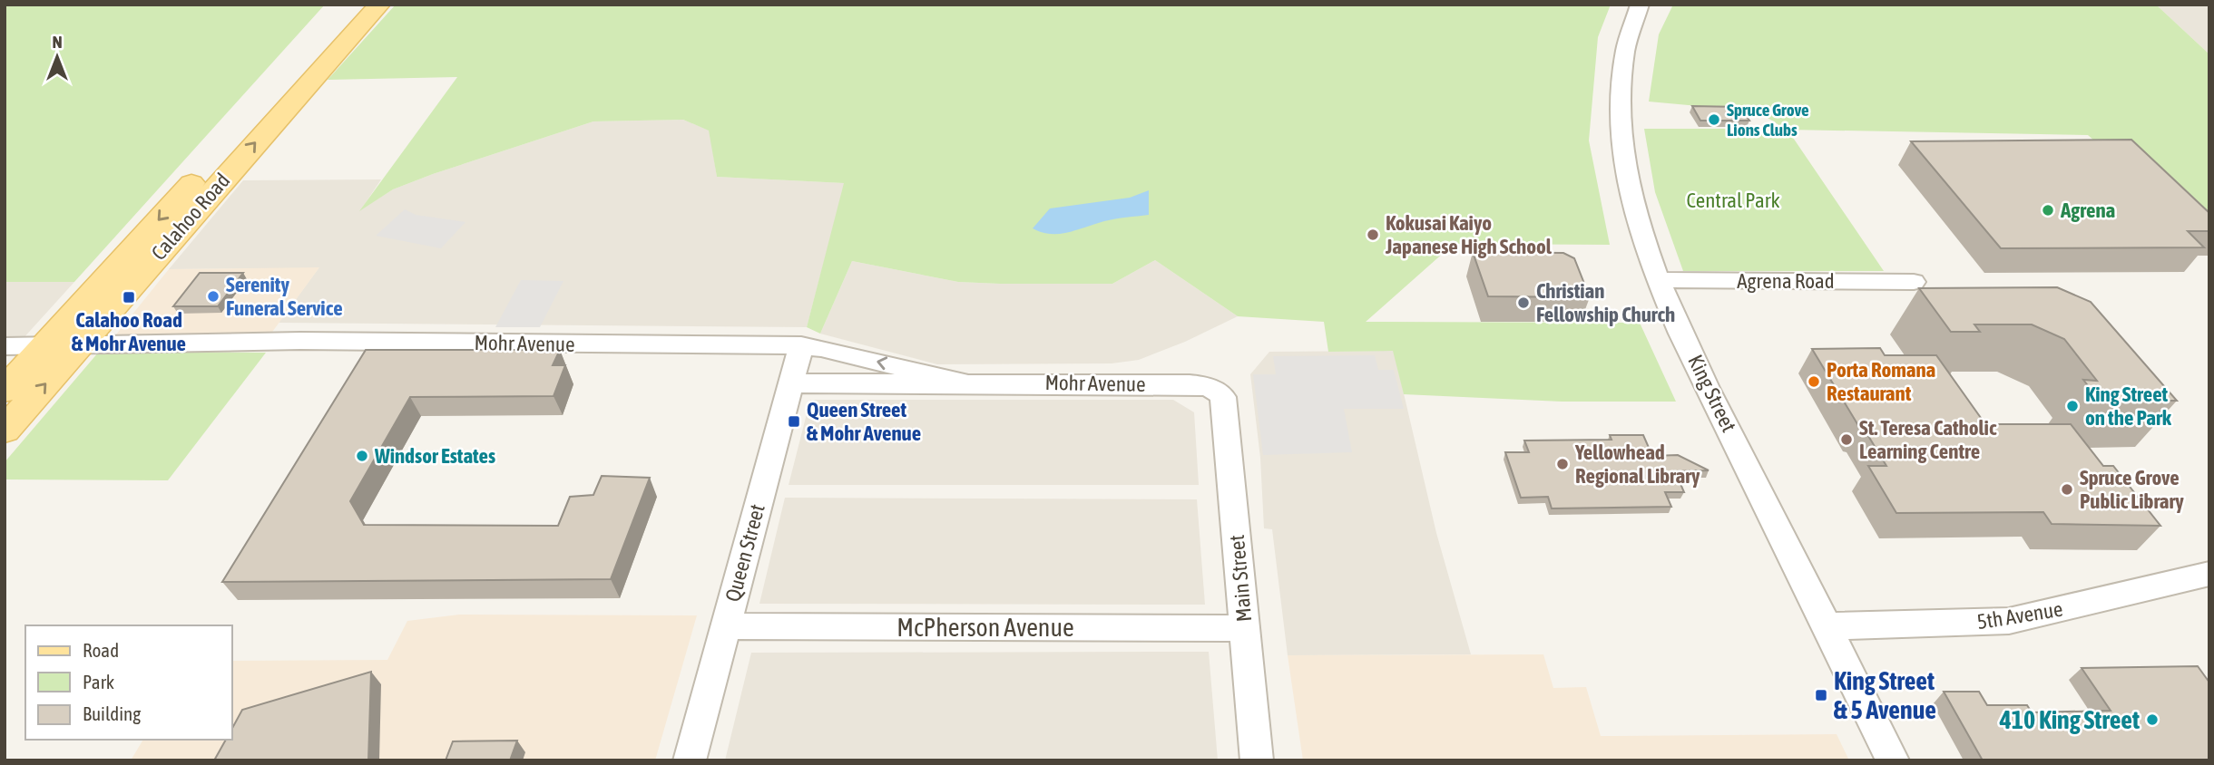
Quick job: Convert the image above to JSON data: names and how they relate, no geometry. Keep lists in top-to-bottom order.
{
  "streets": {
    "main road": ["Calahoo Road"],
    "street": [
      "Agrena Road",
      "Mohr Avenue",
      "King Street",
      "Queen Street",
      "Main Street",
      "5th Avenue",
      "McPherson Avenue"
    ]
  },
  "crossings": [
    ["Calahoo Road", "Mohr Avenue"],
    ["Agrena Road", "King Street"],
    ["Mohr Avenue", "Queen Street"],
    ["Mohr Avenue", "Main Street"],
    ["King Street", "5th Avenue"],
    ["Queen Street", "McPherson Avenue"],
    ["Main Street", "McPherson Avenue"]
  ],
  "parks": ["Central Park"],
  "places": {
    "other": [
      "Spruce Grove Lions Clubs",
      "Agrena",
      "Kokusai Kaiyo Japanese High School",
      "Serenity Funeral Service",
      "Christian Fellowship Church",
      "Porta Romana Restaurant",
      "King Street on the Park",
      "St. Teresa Catholic Learning Centre",
      "Windsor Estates",
      "Yellowhead Regional Library",
      "Spruce Grove Public Library",
      "410 King Street"
    ],
    "transit": ["Calahoo Road & Mohr Avenue", "Queen Street & Mohr Avenue", "King Street & 5 Avenue"]
  },
  "legend": ["Road", "Park", "Building"],
  "north": "top"
}
